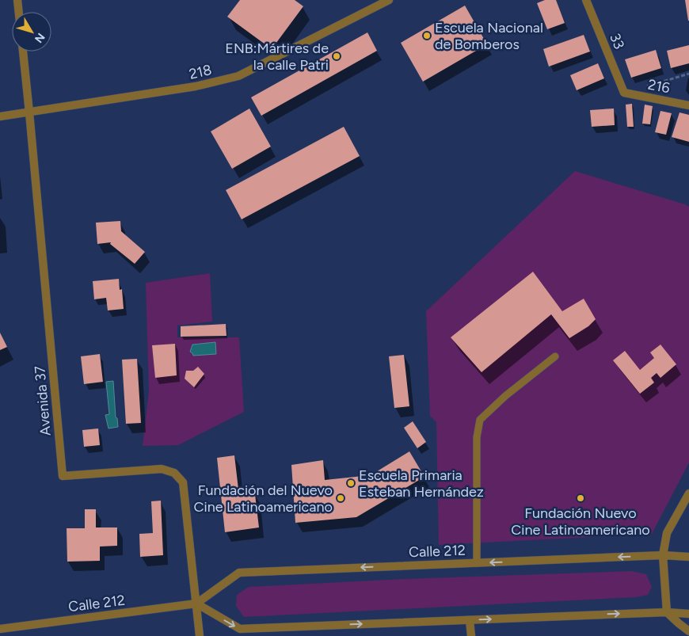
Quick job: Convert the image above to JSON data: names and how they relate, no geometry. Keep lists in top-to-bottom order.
{
  "streets": {
    "street": [
      "33",
      "218",
      "216",
      "Avenida 37",
      "Calle 212"
    ]
  },
  "crossings": [
    ["33", "216"],
    ["218", "Avenida 37"],
    ["Avenida 37", "Calle 212"]
  ],
  "places": [
    "Escuela Nacional de Bomberos",
    "ENB:Mártires de la calle Patri",
    "Escuela Primaria Esteban Hernández",
    "Fundación del Nuevo Cine Latinoamericano",
    "Fundación Nuevo Cine Latinoamericano"
  ],
  "north": "bottom right"
}
